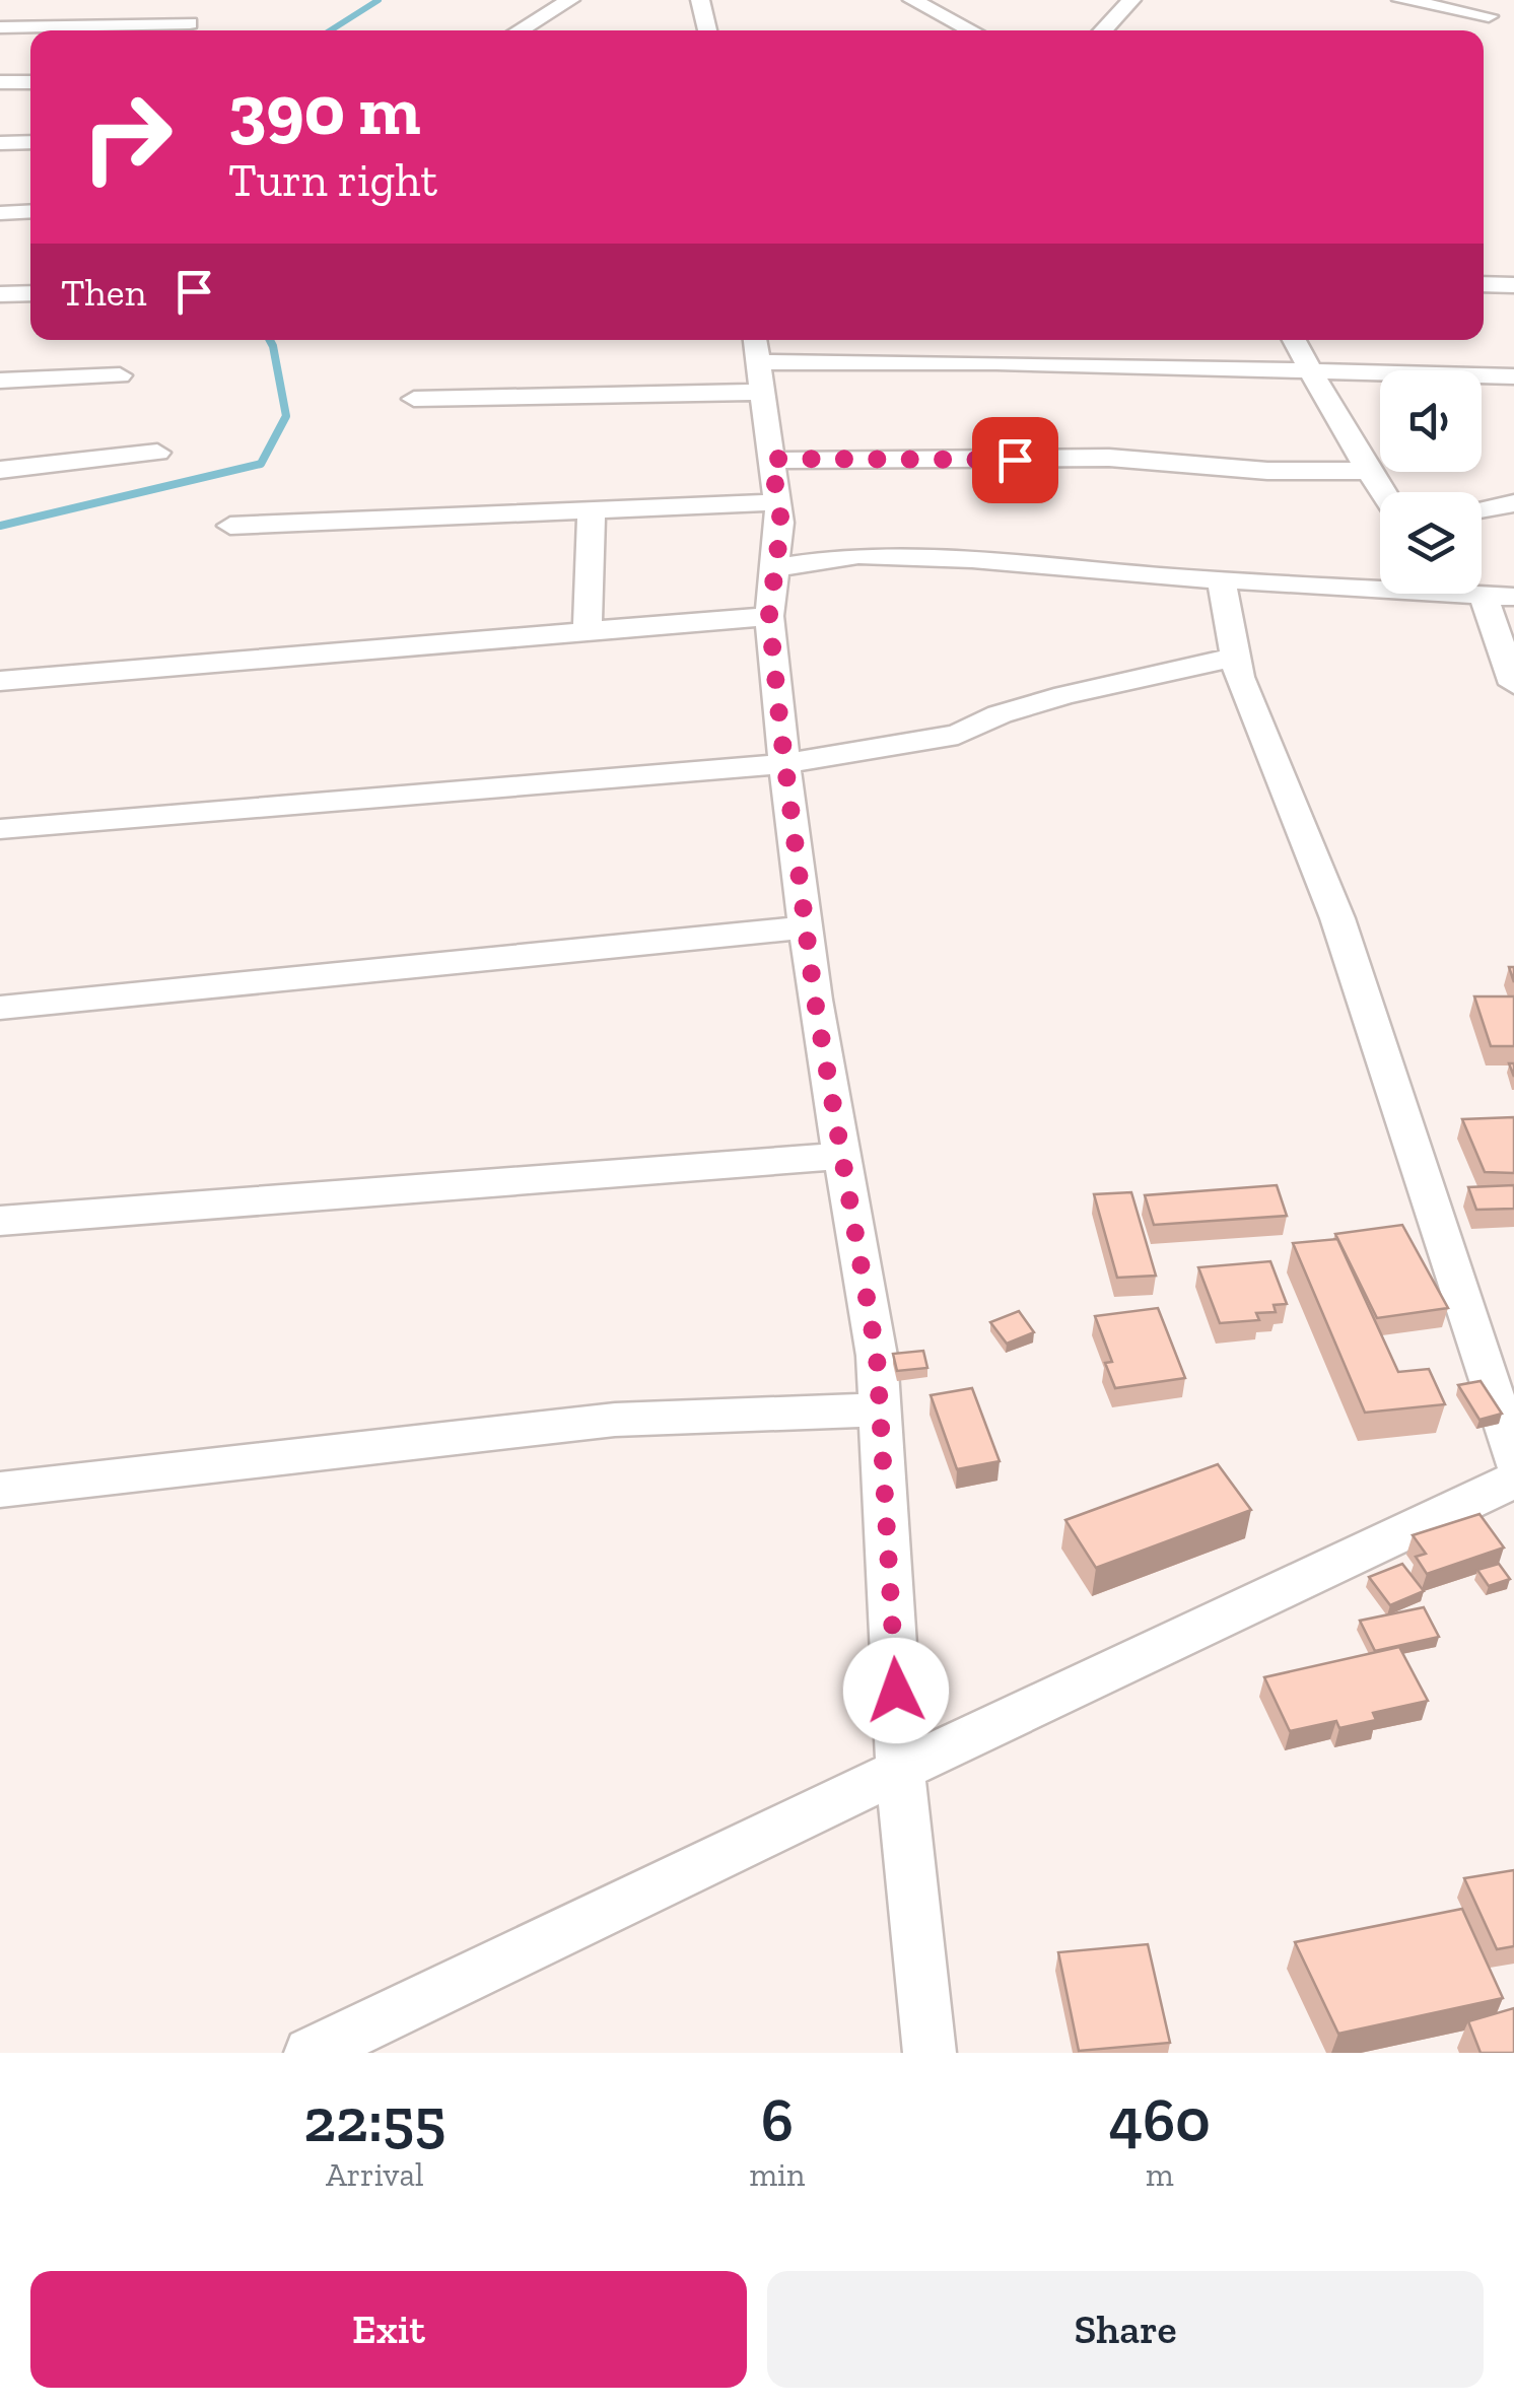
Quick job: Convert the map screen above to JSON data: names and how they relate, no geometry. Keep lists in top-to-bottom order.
{
  "page": {
    "turn": ["390 m", "Turn right"],
    "then": "Then",
    "eta": [
      "22:55",
      "Arrival",
      "6",
      "min",
      "460",
      "m"
    ],
    "buttons": ["Exit", "Share"]
  }
}
